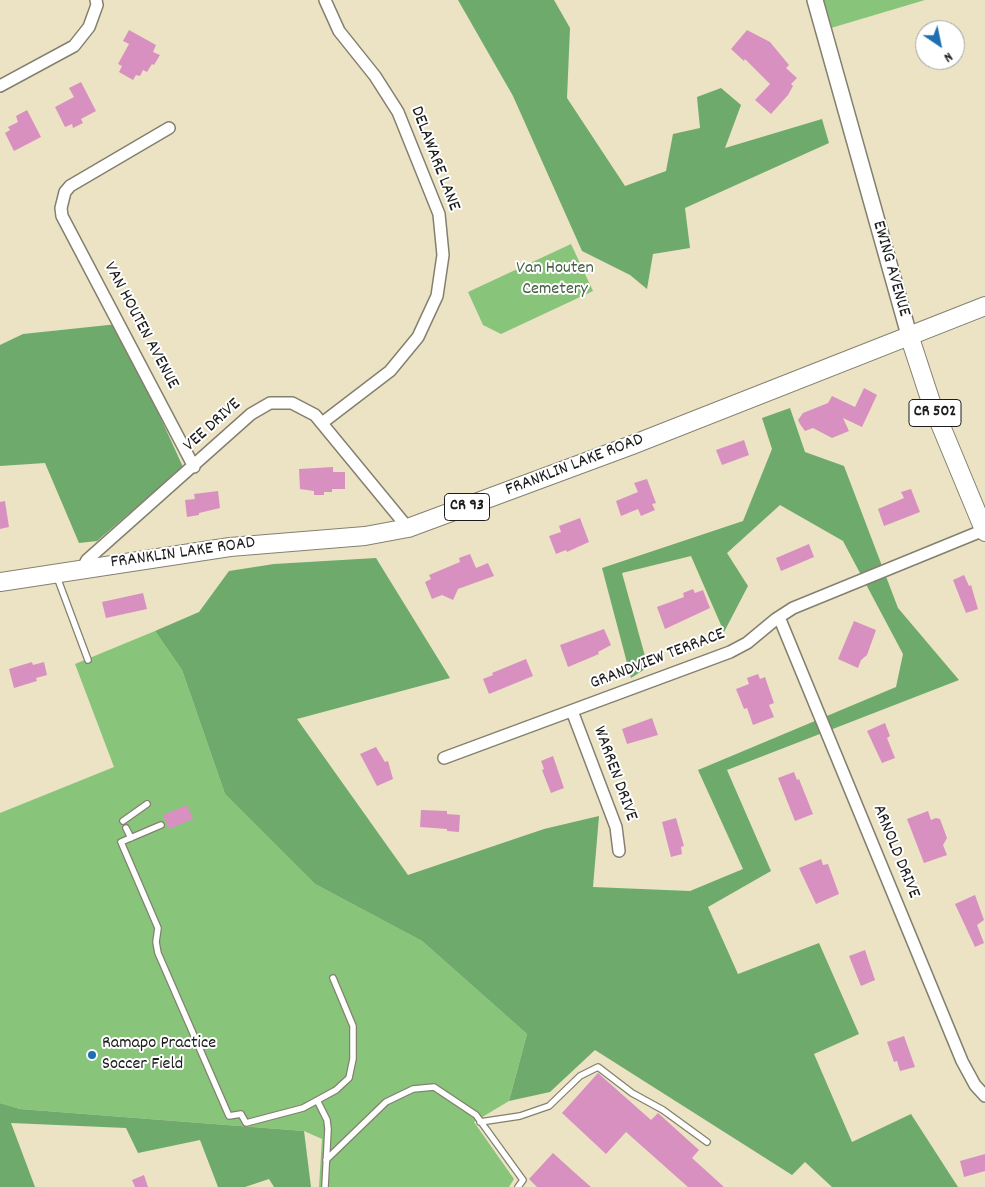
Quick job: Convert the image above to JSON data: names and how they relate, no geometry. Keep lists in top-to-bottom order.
{
  "streets": {
    "main road": [
      "EWING AVENUE",
      "CR 502",
      "FRANKLIN LAKE ROAD",
      "CR 93"
    ],
    "street": [
      "DELAWARE LANE",
      "VAN HOUTEN AVENUE",
      "VEE DRIVE",
      "GRANDVIEW TERRACE",
      "WARREN DRIVE",
      "ARNOLD DRIVE"
    ]
  },
  "crossings": [
    ["DELAWARE LANE", "VEE DRIVE"],
    ["EWING AVENUE", "FRANKLIN LAKE ROAD"],
    ["EWING AVENUE", "GRANDVIEW TERRACE"],
    ["VAN HOUTEN AVENUE", "VEE DRIVE"],
    ["VEE DRIVE", "FRANKLIN LAKE ROAD"],
    ["GRANDVIEW TERRACE", "WARREN DRIVE"],
    ["GRANDVIEW TERRACE", "ARNOLD DRIVE"]
  ],
  "parks": ["Van Houten Cemetery"],
  "places": ["Ramapo Practice Soccer Field"],
  "north": "bottom right"
}
